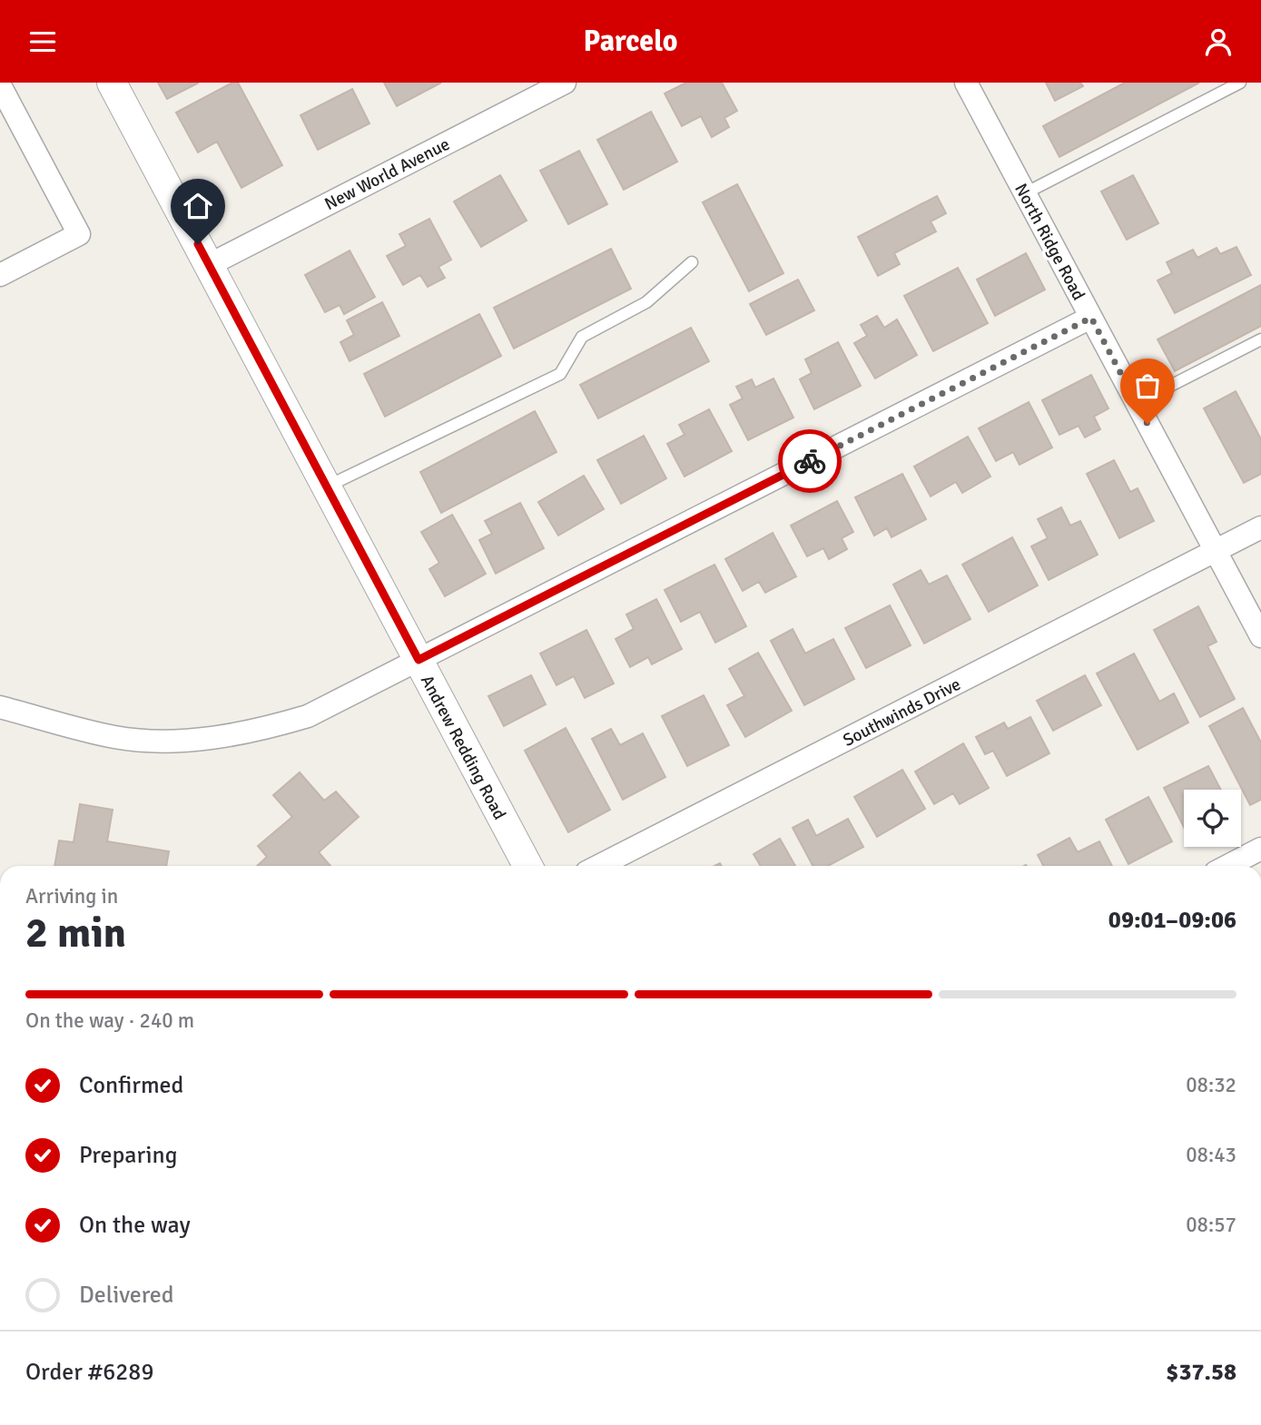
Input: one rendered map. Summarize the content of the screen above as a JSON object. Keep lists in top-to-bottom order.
{
  "streets": {
    "street": [
      "New World Avenue",
      "North Ridge Road",
      "Southwinds Drive",
      "Andrew Redding Road"
    ]
  },
  "crossings": [
    ["New World Avenue", "Andrew Redding Road"],
    ["North Ridge Road", "Southwinds Drive"]
  ],
  "page": {
    "header": "Parcelo",
    "heading": ["2 min", "Arriving in", "09:01–09:06"],
    "panel": ["Order #6289", "$37.58"],
    "bar": "On the way · 240 m",
    "list": [
      ["Confirmed", "08:32"],
      ["Preparing", "08:43"],
      ["On the way", "08:57"],
      "Delivered"
    ]
  }
}
